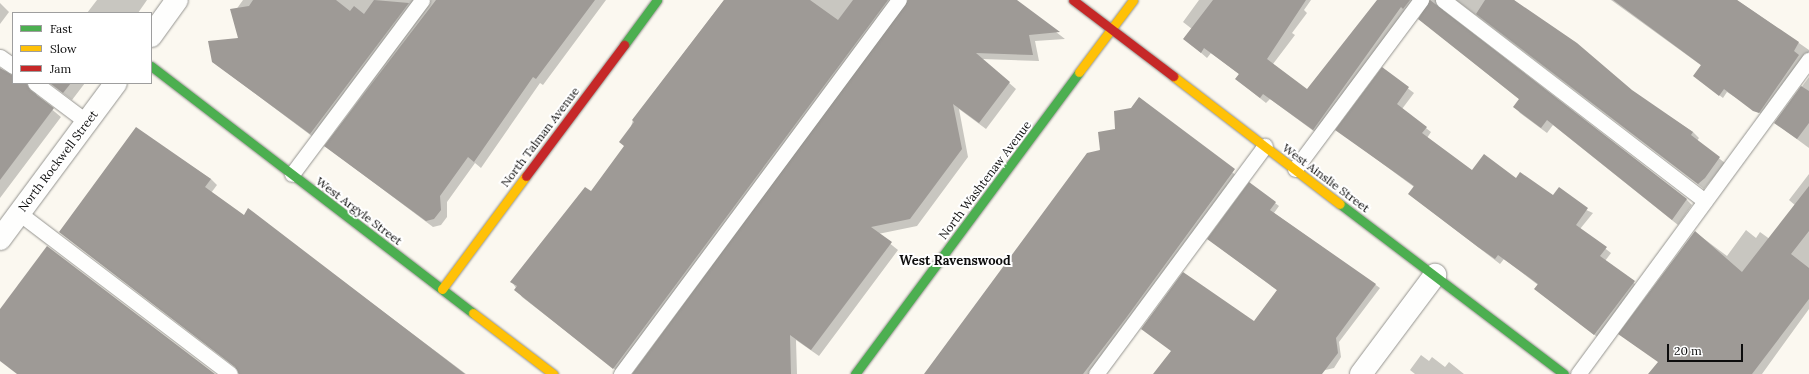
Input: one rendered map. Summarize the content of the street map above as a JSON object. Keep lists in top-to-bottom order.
{
  "streets": {
    "street": [
      "North Talman Avenue",
      "North Rockwell Street",
      "West Ainslie Street",
      "North Washtenaw Avenue",
      "West Argyle Street"
    ]
  },
  "crossings": [
    ["North Talman Avenue", "West Argyle Street"],
    ["West Ainslie Street", "North Washtenaw Avenue"]
  ],
  "districts": ["West Ravenswood"],
  "legend": ["Fast", "Slow", "Jam"],
  "scale_bar": "20 m"
}
